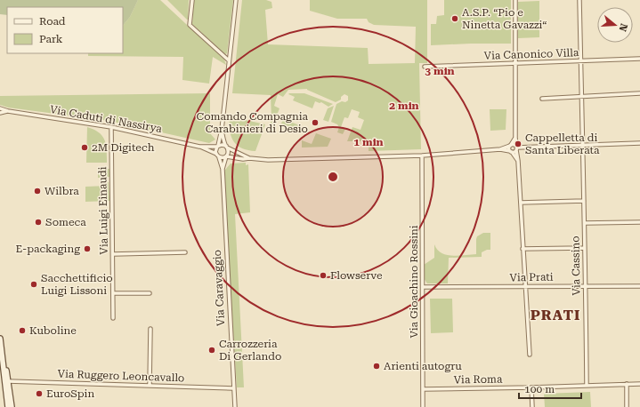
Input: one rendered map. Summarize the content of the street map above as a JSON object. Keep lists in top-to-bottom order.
{
  "streets": {
    "street": [
      "Via Canonico Villa",
      "Via Caduti di Nassirya",
      "Via Luigi Einaudi",
      "Via Cassino",
      "Via Prati",
      "Via Gioachino Rossini",
      "Via Caravaggio",
      "Via Ruggero Leoncavallo",
      "Via Roma"
    ]
  },
  "crossings": [
    ["Via Canonico Villa", "Via Cassino"],
    ["Via Caduti di Nassirya", "Via Luigi Einaudi"],
    ["Via Caduti di Nassirya", "Via Caravaggio"],
    ["Via Cassino", "Via Prati"],
    ["Via Cassino", "Via Roma"],
    ["Via Prati", "Via Gioachino Rossini"],
    ["Via Gioachino Rossini", "Via Roma"],
    ["Via Caravaggio", "Via Ruggero Leoncavallo"]
  ],
  "districts": ["PRATI"],
  "places": [
    "A.S.P. “Pio e Ninetta Gavazzi“",
    "Comando Compagnia Carabinieri di Desio",
    "Cappelletta di Santa Liberata",
    "2M Digitech",
    "Wilbra",
    "Someca",
    "E-packaging",
    "Flowserve",
    "Sacchettificio Luigi Lissoni",
    "Kuboline",
    "Carrozzeria Di Gerlando",
    "Arienti autogru",
    "EuroSpin"
  ],
  "legend": ["Road", "Park"],
  "scale_bar": "100 m",
  "north": "right",
  "rings": ["3 min", "2 min", "1 min"]
}
